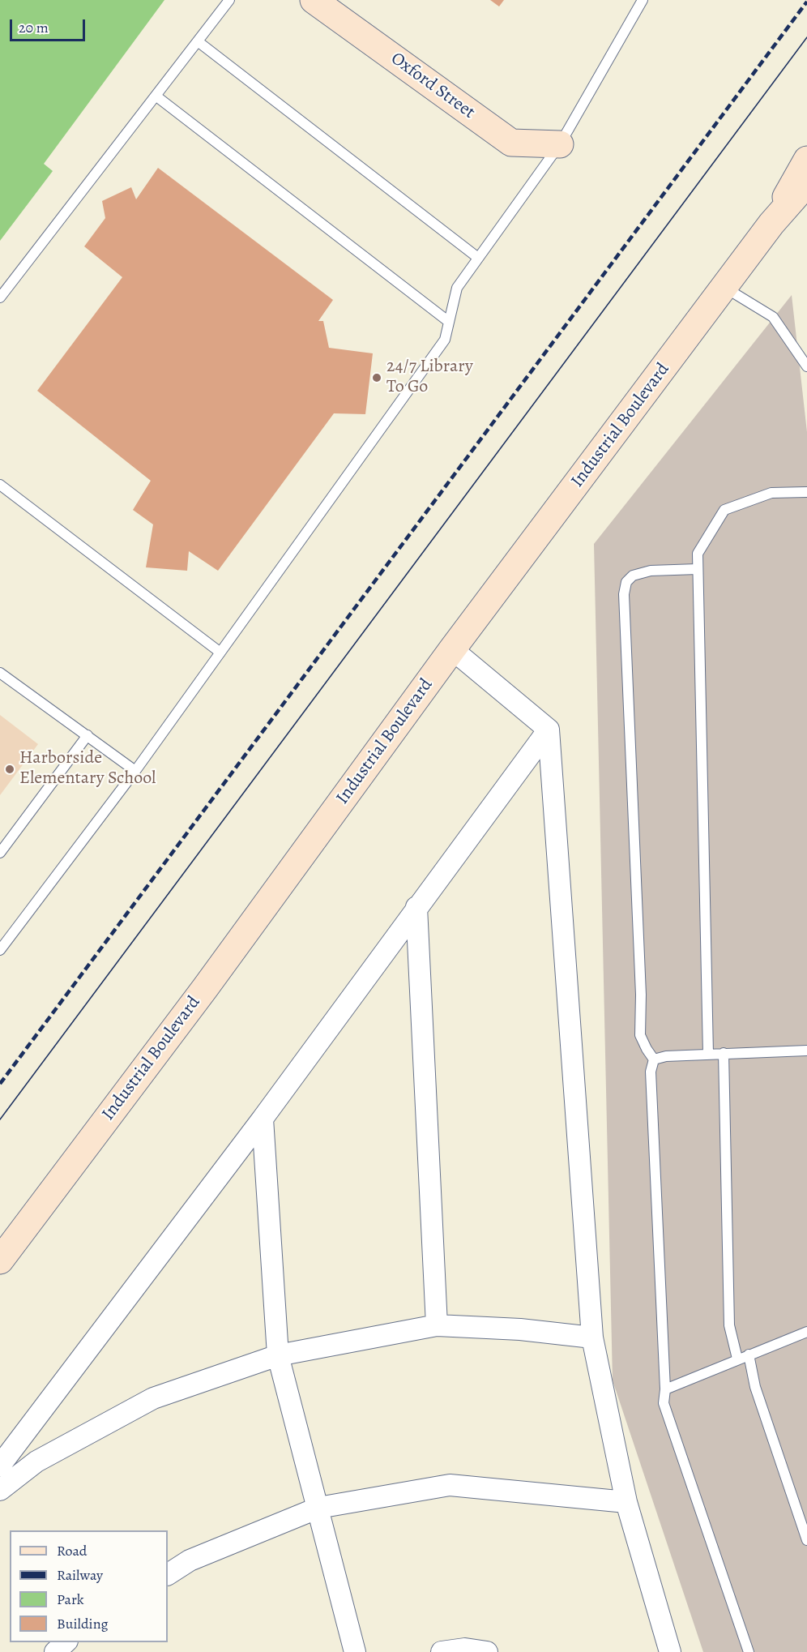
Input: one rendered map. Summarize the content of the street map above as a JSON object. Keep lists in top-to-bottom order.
{
  "streets": {
    "main road": ["Oxford Street", "Industrial Boulevard"]
  },
  "places": ["24/7 Library To Go", "Harborside Elementary School"],
  "legend": [
    "Road",
    "Railway",
    "Park",
    "Building"
  ],
  "scale_bar": "20 m"
}
